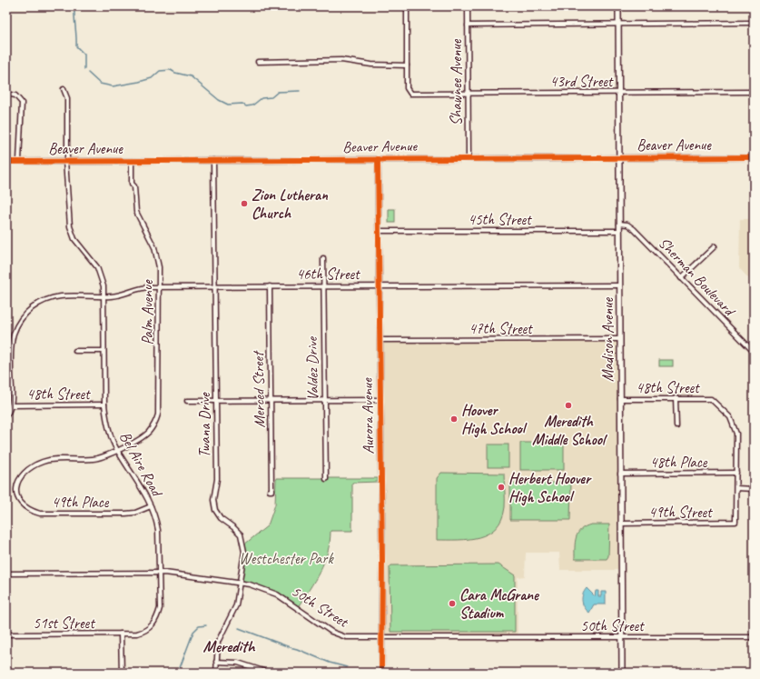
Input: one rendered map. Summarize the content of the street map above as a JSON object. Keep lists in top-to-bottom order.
{
  "streets": {
    "main road": ["Beaver Avenue"],
    "street": [
      "43rd Street",
      "Shawnee Avenue",
      "45th Street",
      "46th Street",
      "Sherman Boulevard",
      "Palm Avenue",
      "47th Street",
      "Madison Avenue",
      "Valdez Drive",
      "48th Street",
      "Merced Street",
      "Aurora Avenue",
      "Twana Drive",
      "48th Place",
      "Bel Aire Road",
      "49th Place",
      "49th Street",
      "50th Street",
      "51st Street"
    ]
  },
  "crossings": [
    ["43rd Street", "Shawnee Avenue"],
    ["43rd Street", "Madison Avenue"],
    ["Shawnee Avenue", "Beaver Avenue"],
    ["Beaver Avenue", "Palm Avenue"],
    ["Beaver Avenue", "Madison Avenue"],
    ["Beaver Avenue", "Aurora Avenue"],
    ["Beaver Avenue", "Twana Drive"],
    ["Beaver Avenue", "Bel Aire Road"],
    ["45th Street", "Madison Avenue"],
    ["45th Street", "Aurora Avenue"],
    ["46th Street", "Palm Avenue"],
    ["46th Street", "Madison Avenue"],
    ["46th Street", "Valdez Drive"],
    ["46th Street", "48th Street"],
    ["46th Street", "Merced Street"],
    ["46th Street", "Aurora Avenue"],
    ["46th Street", "Twana Drive"],
    ["46th Street", "Bel Aire Road"],
    ["Sherman Boulevard", "Madison Avenue"],
    ["Palm Avenue", "Bel Aire Road"],
    ["Palm Avenue", "49th Place"],
    ["47th Street", "Madison Avenue"],
    ["47th Street", "Aurora Avenue"],
    ["Madison Avenue", "48th Street"],
    ["Madison Avenue", "48th Place"],
    ["Madison Avenue", "49th Street"],
    ["Madison Avenue", "50th Street"],
    ["48th Street", "48th Place"],
    ["48th Street", "Bel Aire Road"],
    ["Aurora Avenue", "50th Street"],
    ["Twana Drive", "50th Street"],
    ["Bel Aire Road", "49th Place"],
    ["Bel Aire Road", "50th Street"],
    ["Bel Aire Road", "51st Street"]
  ],
  "districts": ["Meredith"],
  "parks": ["Westchester Park"],
  "places": [
    "Zion Lutheran Church",
    "Meredith Middle School",
    "Hoover High School",
    "Herbert Hoover High School",
    "Cara McGrane Stadium"
  ]
}
